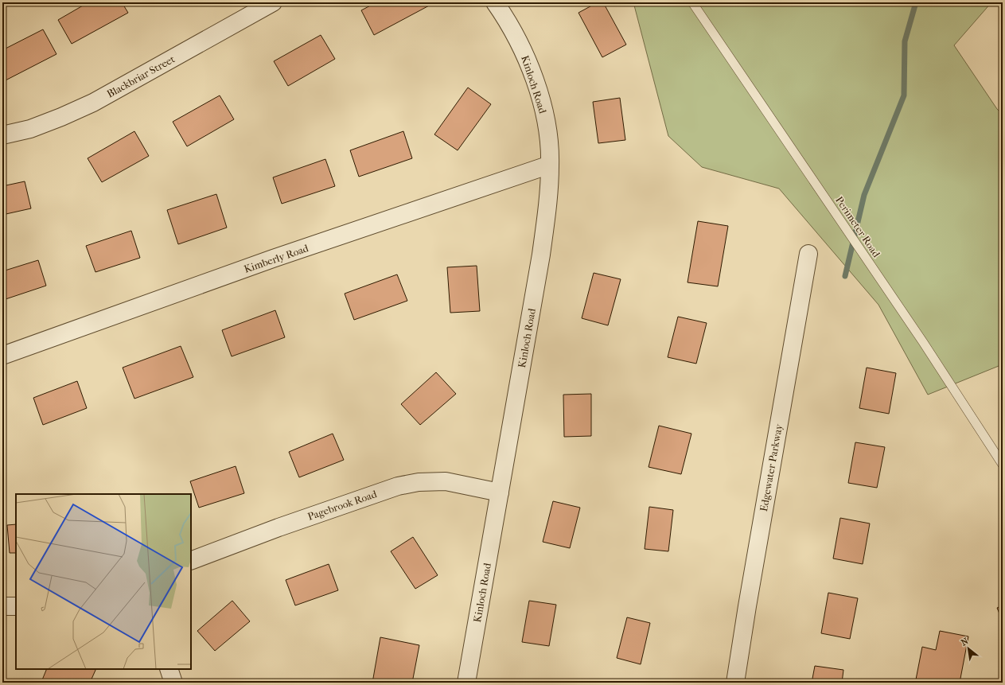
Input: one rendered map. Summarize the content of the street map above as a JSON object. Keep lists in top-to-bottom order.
{
  "streets": {
    "street": [
      "Blackbriar Street",
      "Kinloch Road",
      "Kimberly Road",
      "Edgewater Parkway",
      "Pagebrook Road"
    ],
    "lane": ["Perimeter Road"]
  },
  "crossings": [
    ["Kinloch Road", "Kimberly Road"],
    ["Kinloch Road", "Pagebrook Road"]
  ],
  "north": "top left"
}
